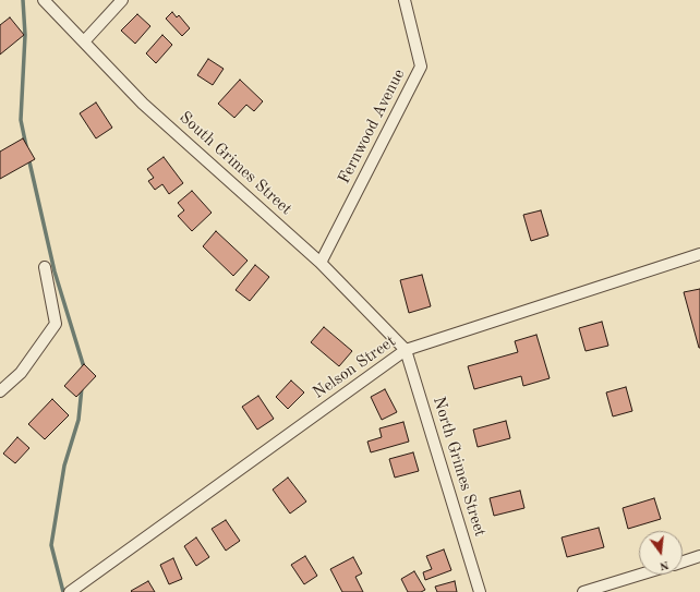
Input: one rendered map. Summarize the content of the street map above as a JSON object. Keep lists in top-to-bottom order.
{
  "streets": {
    "street": [
      "Fernwood Avenue",
      "South Grimes Street",
      "Nelson Street",
      "North Grimes Street"
    ]
  },
  "crossings": [
    ["Fernwood Avenue", "South Grimes Street"],
    ["South Grimes Street", "Nelson Street"],
    ["South Grimes Street", "North Grimes Street"],
    ["Nelson Street", "North Grimes Street"]
  ],
  "north": "bottom"
}
